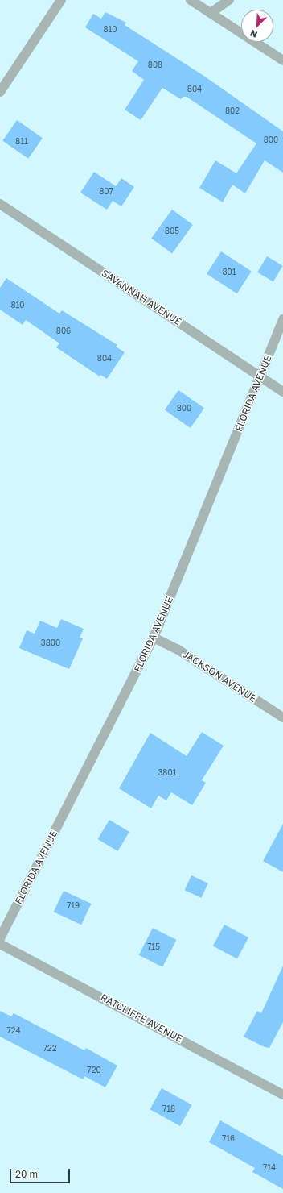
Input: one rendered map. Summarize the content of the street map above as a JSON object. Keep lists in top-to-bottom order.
{
  "streets": {
    "street": [
      "SAVANNAH AVENUE",
      "FLORIDA AVENUE",
      "JACKSON AVENUE",
      "RATCLIFFE AVENUE"
    ]
  },
  "crossings": [
    ["SAVANNAH AVENUE", "FLORIDA AVENUE"],
    ["FLORIDA AVENUE", "JACKSON AVENUE"]
  ],
  "house_numbers": [
    "810",
    "808",
    "804",
    "802",
    "800",
    "811",
    "807",
    "805",
    "801",
    "810",
    "806",
    "804",
    "800",
    "3800",
    "3801",
    "719",
    "715",
    "724",
    "722",
    "720",
    "718",
    "716",
    "714"
  ],
  "scale_bar": "20 m",
  "north": "bottom left"
}
